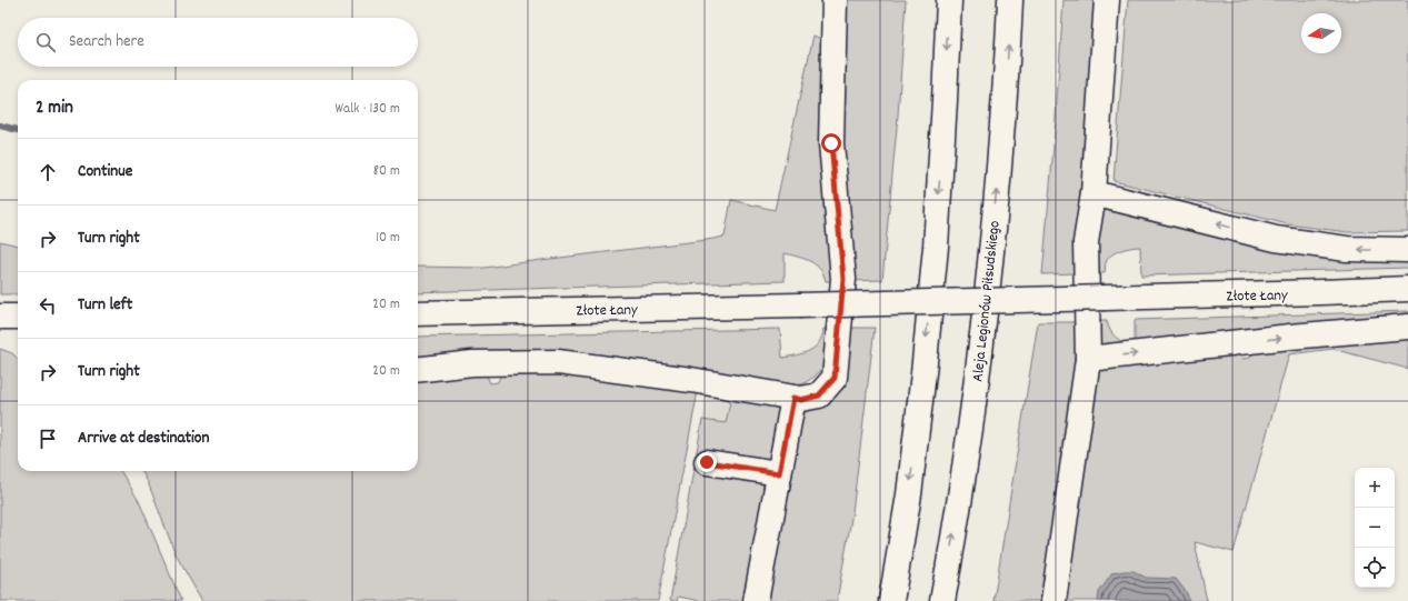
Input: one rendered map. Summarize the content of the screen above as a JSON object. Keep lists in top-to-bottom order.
{
  "streets": {
    "main road": ["Złote Łany", "Aleja Legionów Piłsudskiego"]
  },
  "north": "left",
  "page": {
    "search": "Search here",
    "heading": ["2 min", "Walk · 130 m"],
    "list": [
      ["Continue", "80 m"],
      ["Turn right", "10 m"],
      ["Turn left", "20 m"],
      ["Turn right", "20 m"],
      "Arrive at destination"
    ],
    "map_buttons": ["+", "−"]
  }
}
